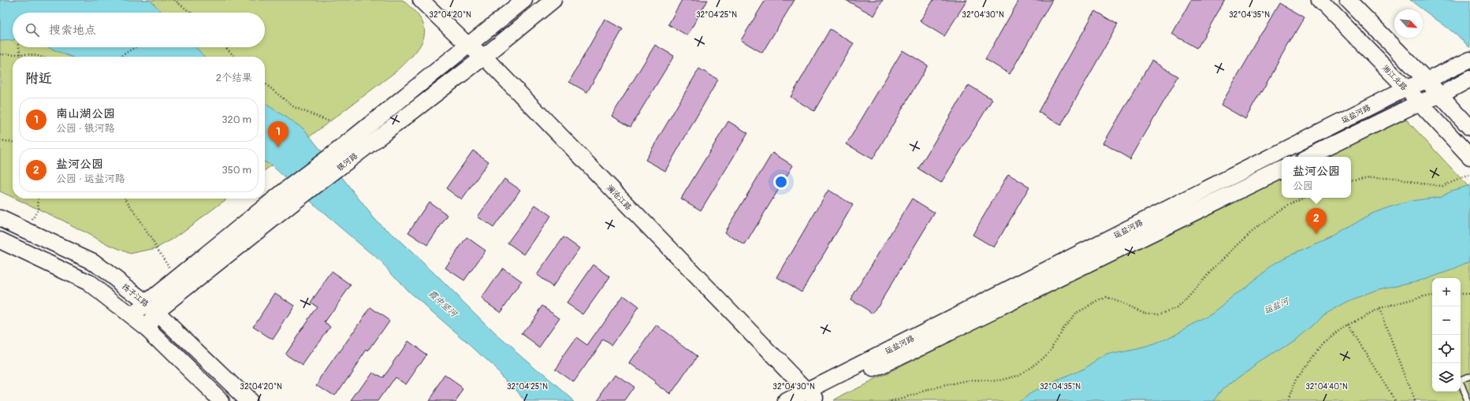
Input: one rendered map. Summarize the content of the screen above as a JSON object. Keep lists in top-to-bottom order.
{
  "streets": {
    "main road": [
      "湘江北路",
      "运盐河路",
      "银河路",
      "澜沧江路",
      "扬子江路"
    ]
  },
  "crossings": [
    ["湘江北路", "运盐河路"],
    ["运盐河路", "澜沧江路"],
    ["银河路", "澜沧江路"],
    ["银河路", "扬子江路"]
  ],
  "water": ["霞中竖河", "运盐河"],
  "north": "bottom right",
  "page": {
    "search": "搜索地点",
    "heading": ["附近", "2个结果"],
    "list": [
      {
        "mark": "1",
        "name": "南山湖公园",
        "note": "公园 · 银河路",
        "value": "320 m"
      },
      {
        "mark": "2",
        "name": "盐河公园",
        "note": "公园 · 运盐河路",
        "value": "350 m"
      }
    ],
    "pins": ["1", "2"],
    "popup": ["盐河公园", "公园"],
    "map_buttons": ["+", "−"]
  },
  "coordinates": [
    "32°04'35\"N",
    "32°04'20\"N",
    "32°04'25\"N",
    "32°04'30\"N",
    "32°04'40\"N"
  ]
}
